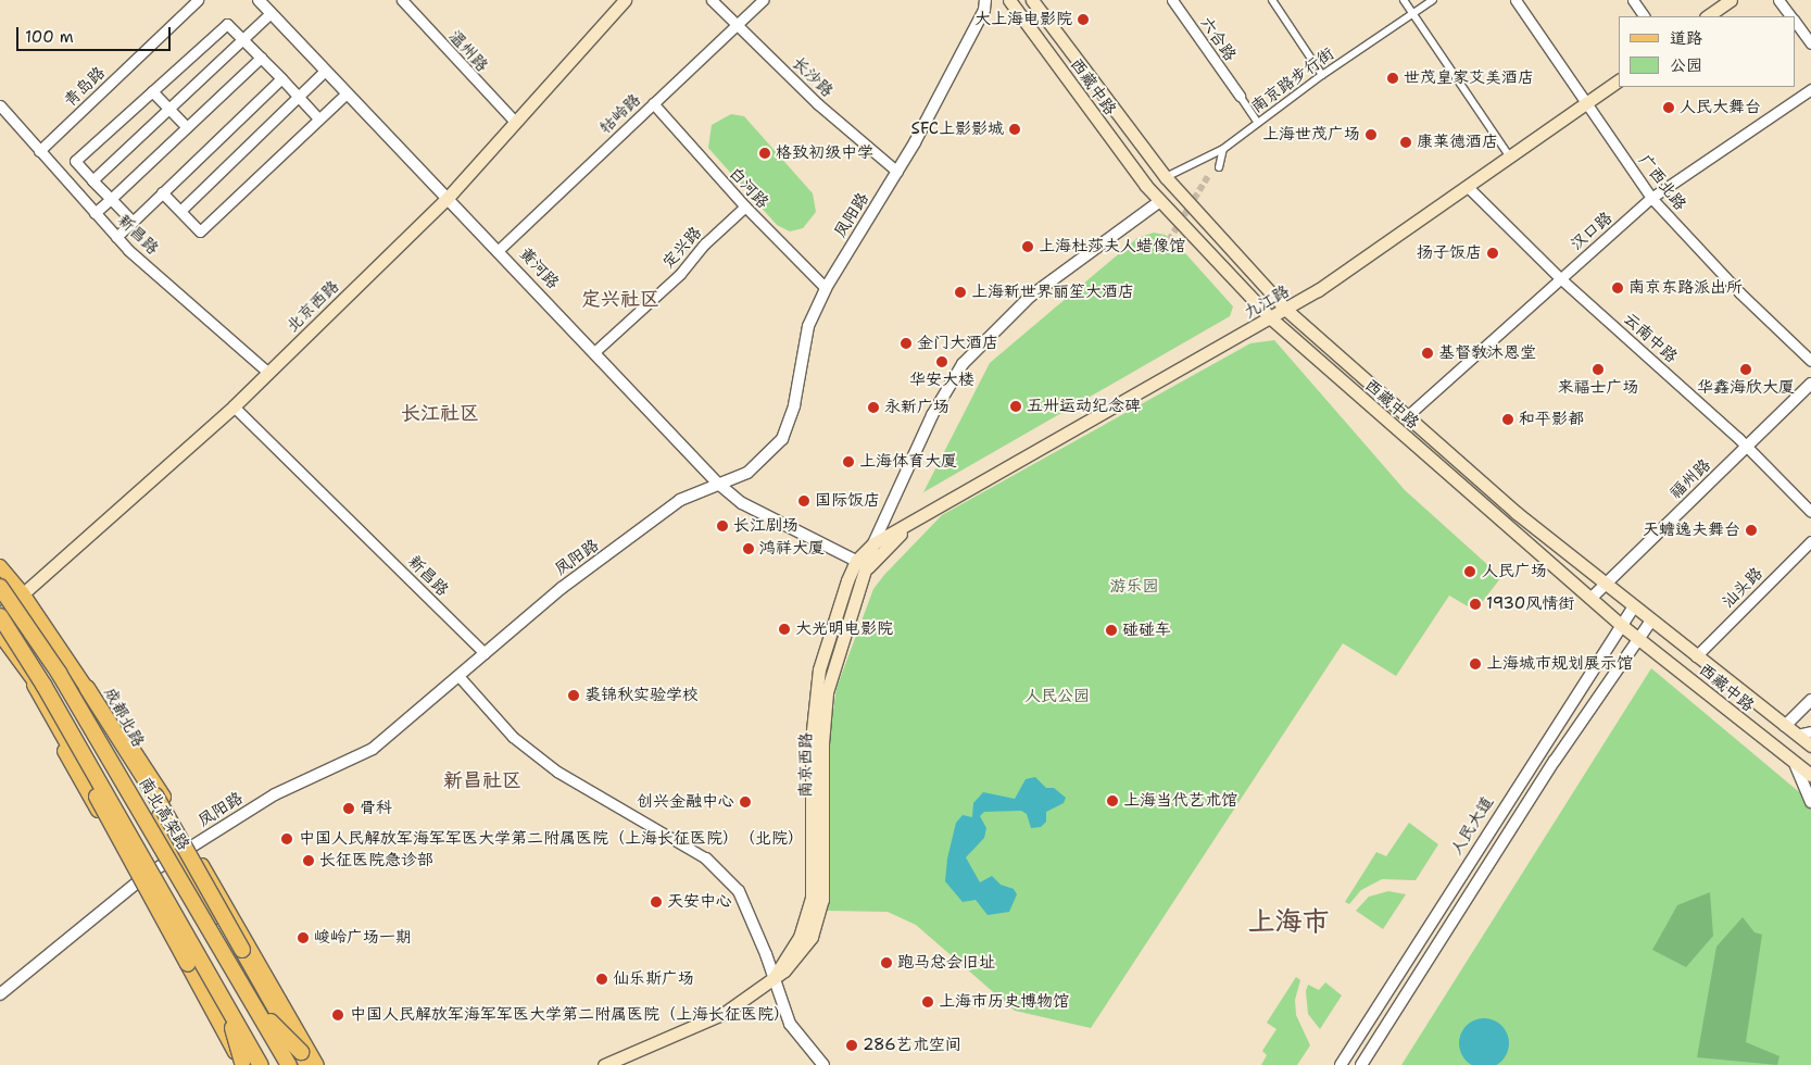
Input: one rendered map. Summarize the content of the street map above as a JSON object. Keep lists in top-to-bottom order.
{
  "streets": {
    "highway": ["南北高架路"],
    "main road": [
      "西藏中路",
      "九江路",
      "北京西路",
      "成都北路",
      "南京西路"
    ],
    "street": [
      "六合路",
      "温州路",
      "长沙路",
      "南京路步行街",
      "青岛路",
      "牯岭路",
      "广西北路",
      "白河路",
      "凤阳路",
      "汉口路",
      "新昌路",
      "定兴路",
      "黄河路",
      "云南中路",
      "福州路",
      "汕头路",
      "人民大道"
    ]
  },
  "crossings": [
    ["温州路", "北京西路"],
    ["长沙路", "牯岭路"],
    ["长沙路", "凤阳路"],
    ["南京路步行街", "西藏中路"],
    ["青岛路", "新昌路"],
    ["西藏中路", "汉口路"],
    ["西藏中路", "九江路"],
    ["西藏中路", "福州路"],
    ["西藏中路", "汕头路"],
    ["西藏中路", "南京西路"],
    ["西藏中路", "人民大道"],
    ["牯岭路", "白河路"],
    ["牯岭路", "黄河路"],
    ["广西北路", "汉口路"],
    ["广西北路", "九江路"],
    ["白河路", "凤阳路"],
    ["白河路", "定兴路"],
    ["凤阳路", "新昌路"],
    ["凤阳路", "黄河路"],
    ["凤阳路", "成都北路"],
    ["汉口路", "云南中路"],
    ["新昌路", "北京西路"],
    ["定兴路", "黄河路"],
    ["黄河路", "九江路"],
    ["黄河路", "北京西路"],
    ["黄河路", "南京西路"],
    ["九江路", "云南中路"],
    ["九江路", "南京西路"],
    ["北京西路", "成都北路"],
    ["云南中路", "福州路"]
  ],
  "districts": [
    "定兴社区",
    "长江社区",
    "新昌社区",
    "上海市"
  ],
  "parks": ["游乐园", "人民公园"],
  "places": [
    "大上海电影院",
    "世茂皇家艾美酒店",
    "人民大舞台",
    "SFC上影影城",
    "上海世茂广场",
    "康莱德酒店",
    "格致初级中学",
    "上海杜莎夫人蜡像馆",
    "扬子饭店",
    "南京东路派出所",
    "上海新世界丽笙大酒店",
    "金门大酒店",
    "基督教沐恩堂",
    "华安大楼",
    "来福士广场",
    "华鑫海欣大厦",
    "五卅运动纪念碑",
    "永新广场",
    "和平影都",
    "上海体育大厦",
    "国际饭店",
    "长江剧场",
    "天蟾逸夫舞台",
    "鸿祥大厦",
    "人民广场",
    "1930风情街",
    "大光明电影院",
    "碰碰车",
    "上海城市规划展示馆",
    "裘锦秋实验学校",
    "上海当代艺术馆",
    "创兴金融中心",
    "骨科",
    "中国人民解放军海军军医大学第二附属医院（上海长征医院）（北院）",
    "长征医院急诊部",
    "天安中心",
    "峻岭广场一期",
    "跑马总会旧址",
    "仙乐斯广场",
    "上海市历史博物馆",
    "中国人民解放军海军军医大学第二附属医院（上海长征医院）",
    "286艺术空间"
  ],
  "legend": ["道路", "公园"],
  "scale_bar": "100 m"
}
